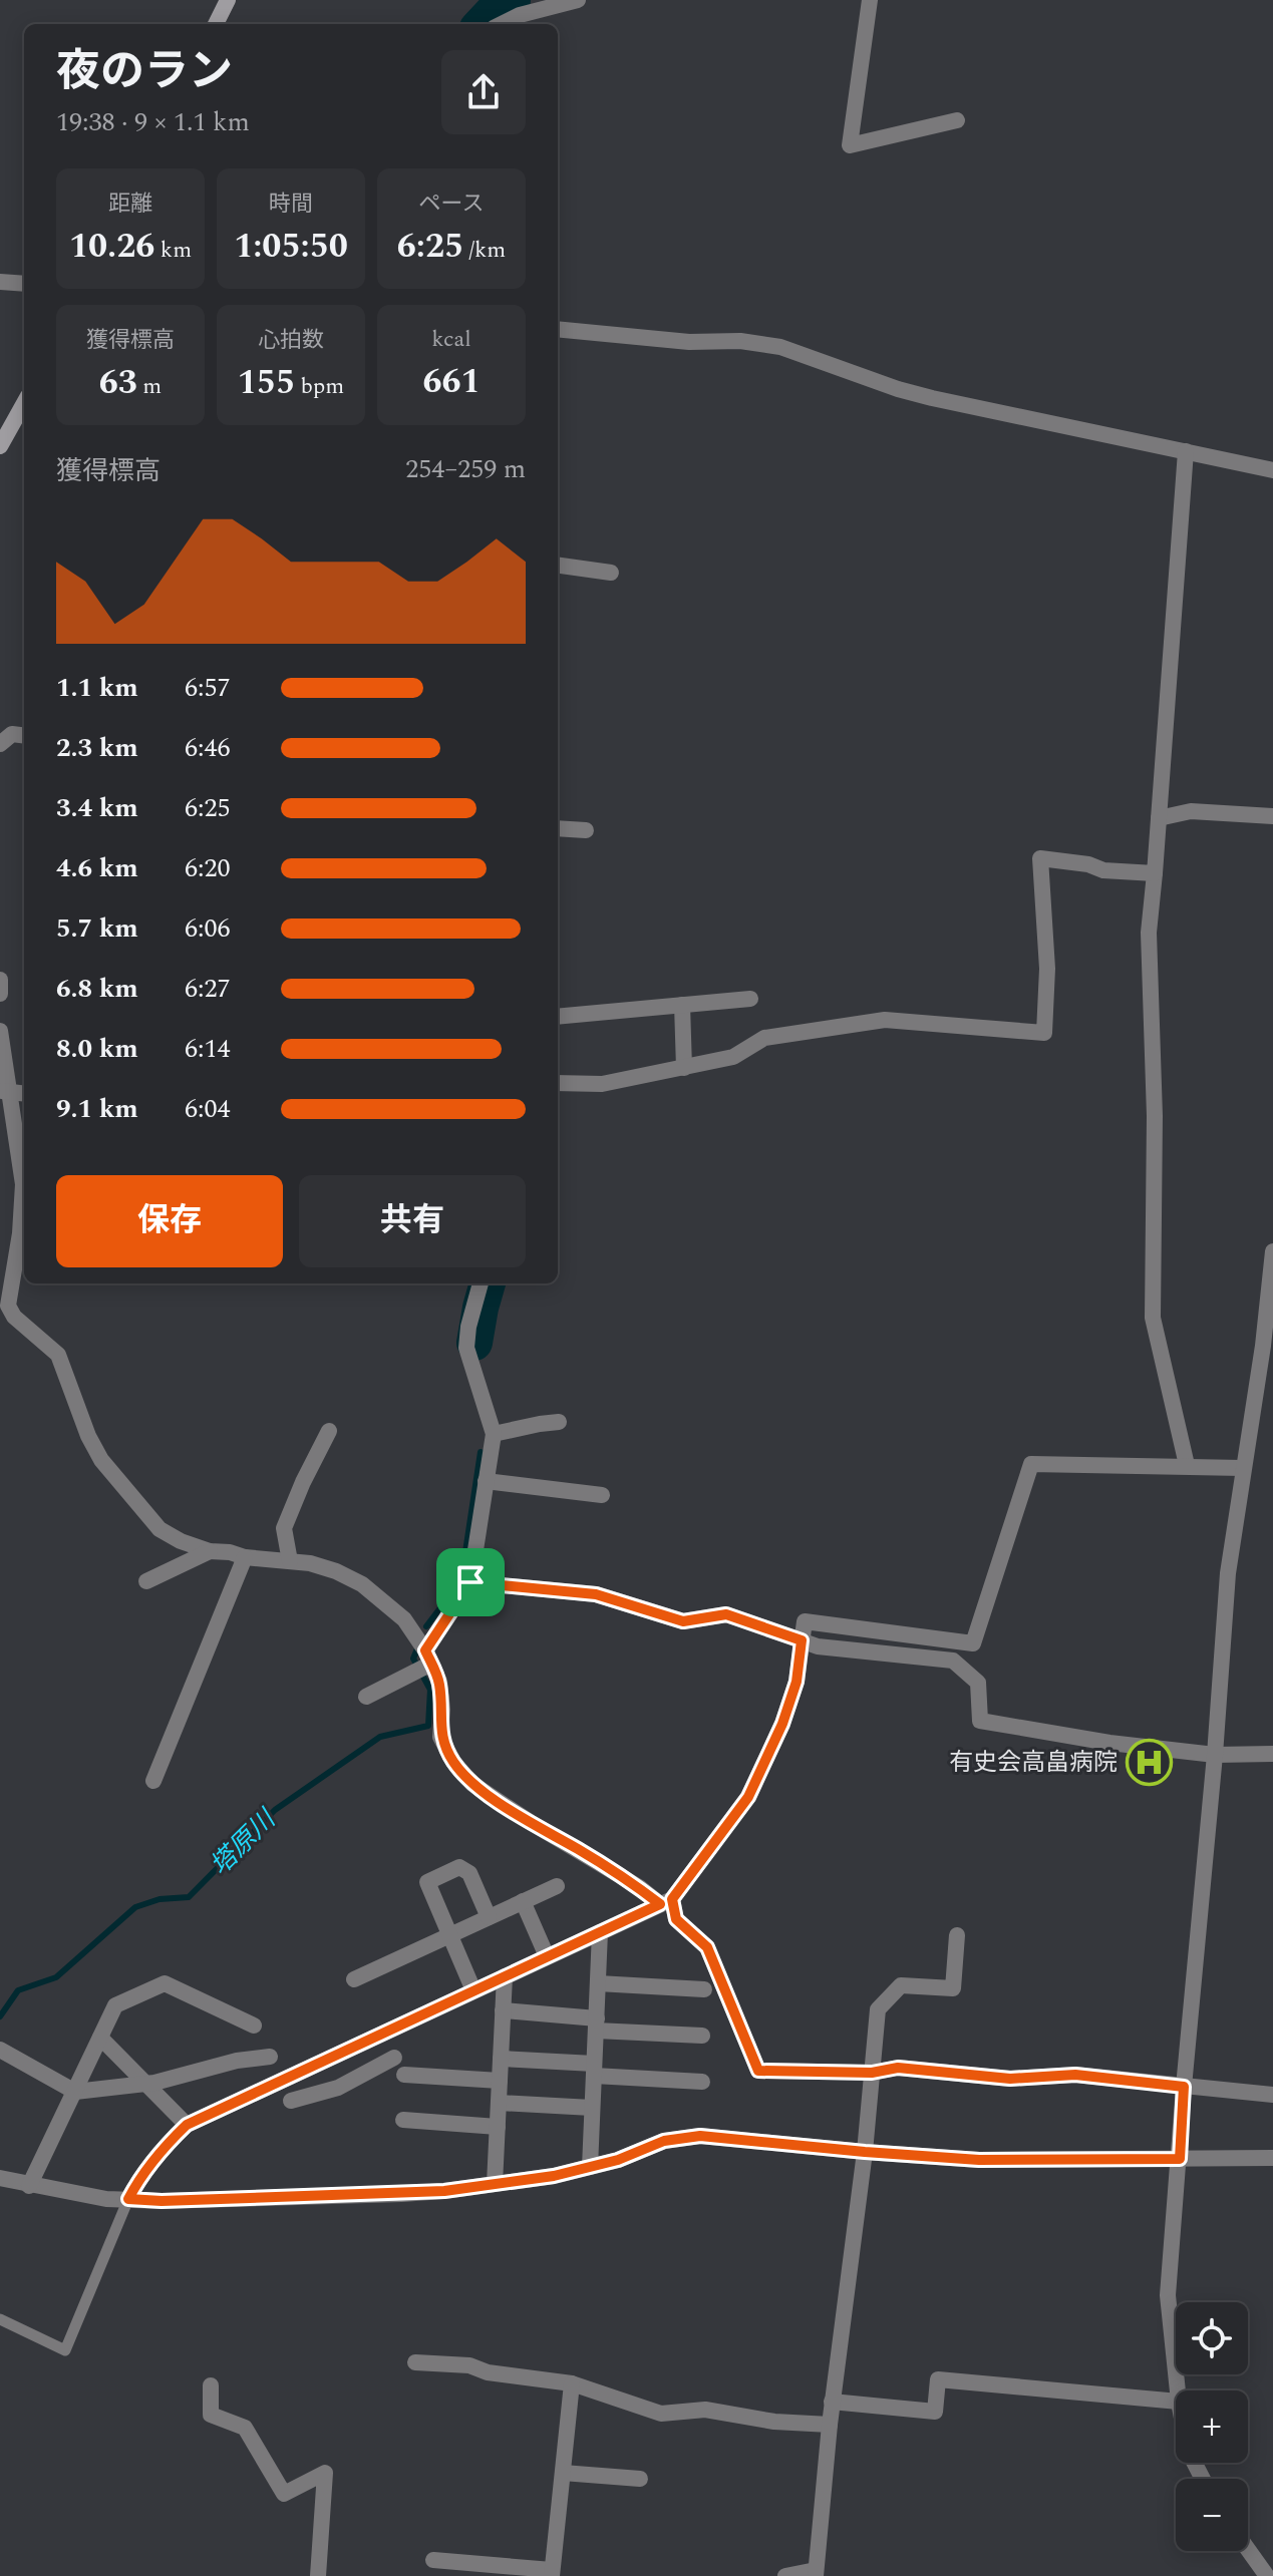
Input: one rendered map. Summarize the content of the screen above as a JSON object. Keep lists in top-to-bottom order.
{
  "water": ["塔原川"],
  "places": {
    "hospital": ["有史会高畠病院"]
  },
  "page": {
    "heading": ["夜のラン", "19:38 · 9 × 1.1 km"],
    "stats": [
      ["距離", "10.26 km"],
      ["時間", "1:05:50"],
      ["ペース", "6:25 /km"],
      ["獲得標高", "63 m"],
      ["心拍数", "155 bpm"],
      ["kcal", "661"]
    ],
    "chart": ["獲得標高", "254–259 m"],
    "list": [
      {
        "name": "1.1 km",
        "note": "6:57"
      },
      {
        "name": "2.3 km",
        "note": "6:46"
      },
      {
        "name": "3.4 km",
        "note": "6:25"
      },
      {
        "name": "4.6 km",
        "note": "6:20"
      },
      {
        "name": "5.7 km",
        "note": "6:06"
      },
      {
        "name": "6.8 km",
        "note": "6:27"
      },
      {
        "name": "8.0 km",
        "note": "6:14"
      },
      {
        "name": "9.1 km",
        "note": "6:04"
      }
    ],
    "buttons": ["保存", "共有"],
    "map_buttons": ["+", "−"]
  }
}
